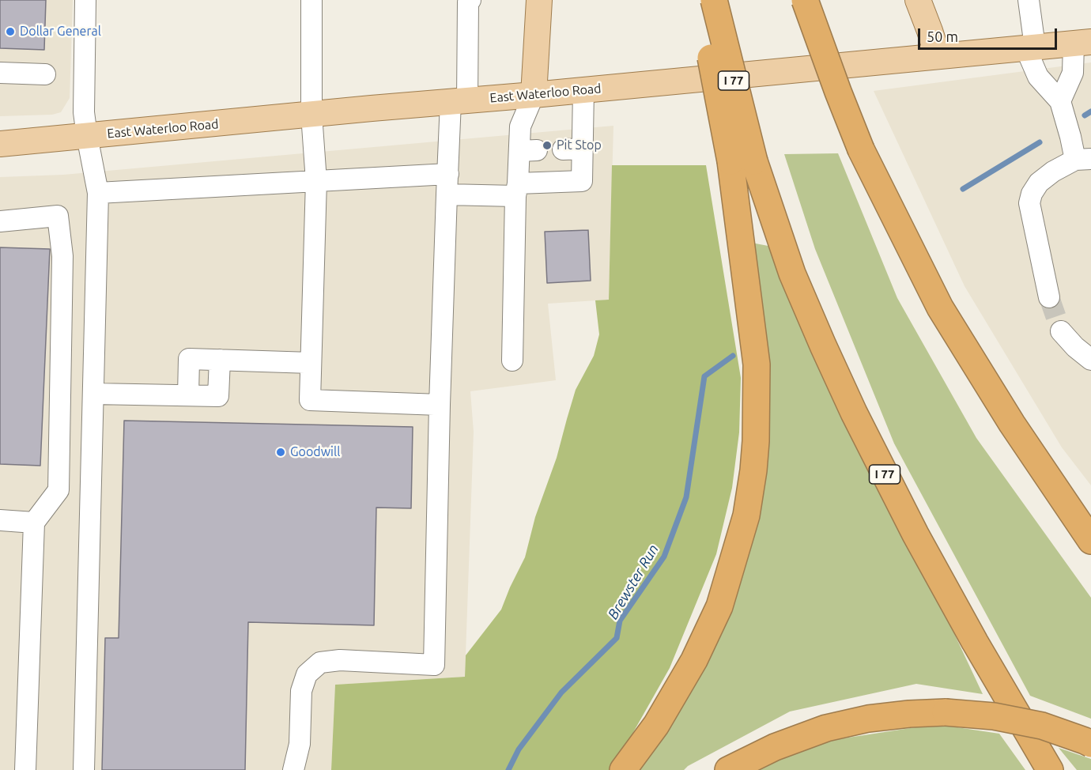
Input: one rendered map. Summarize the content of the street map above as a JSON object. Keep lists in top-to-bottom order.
{
  "streets": {
    "highway": ["I 77"],
    "main road": ["East Waterloo Road"]
  },
  "water": ["Brewster Run"],
  "places": ["Dollar General", "Pit Stop", "Goodwill"],
  "scale_bar": "50 m"
}
